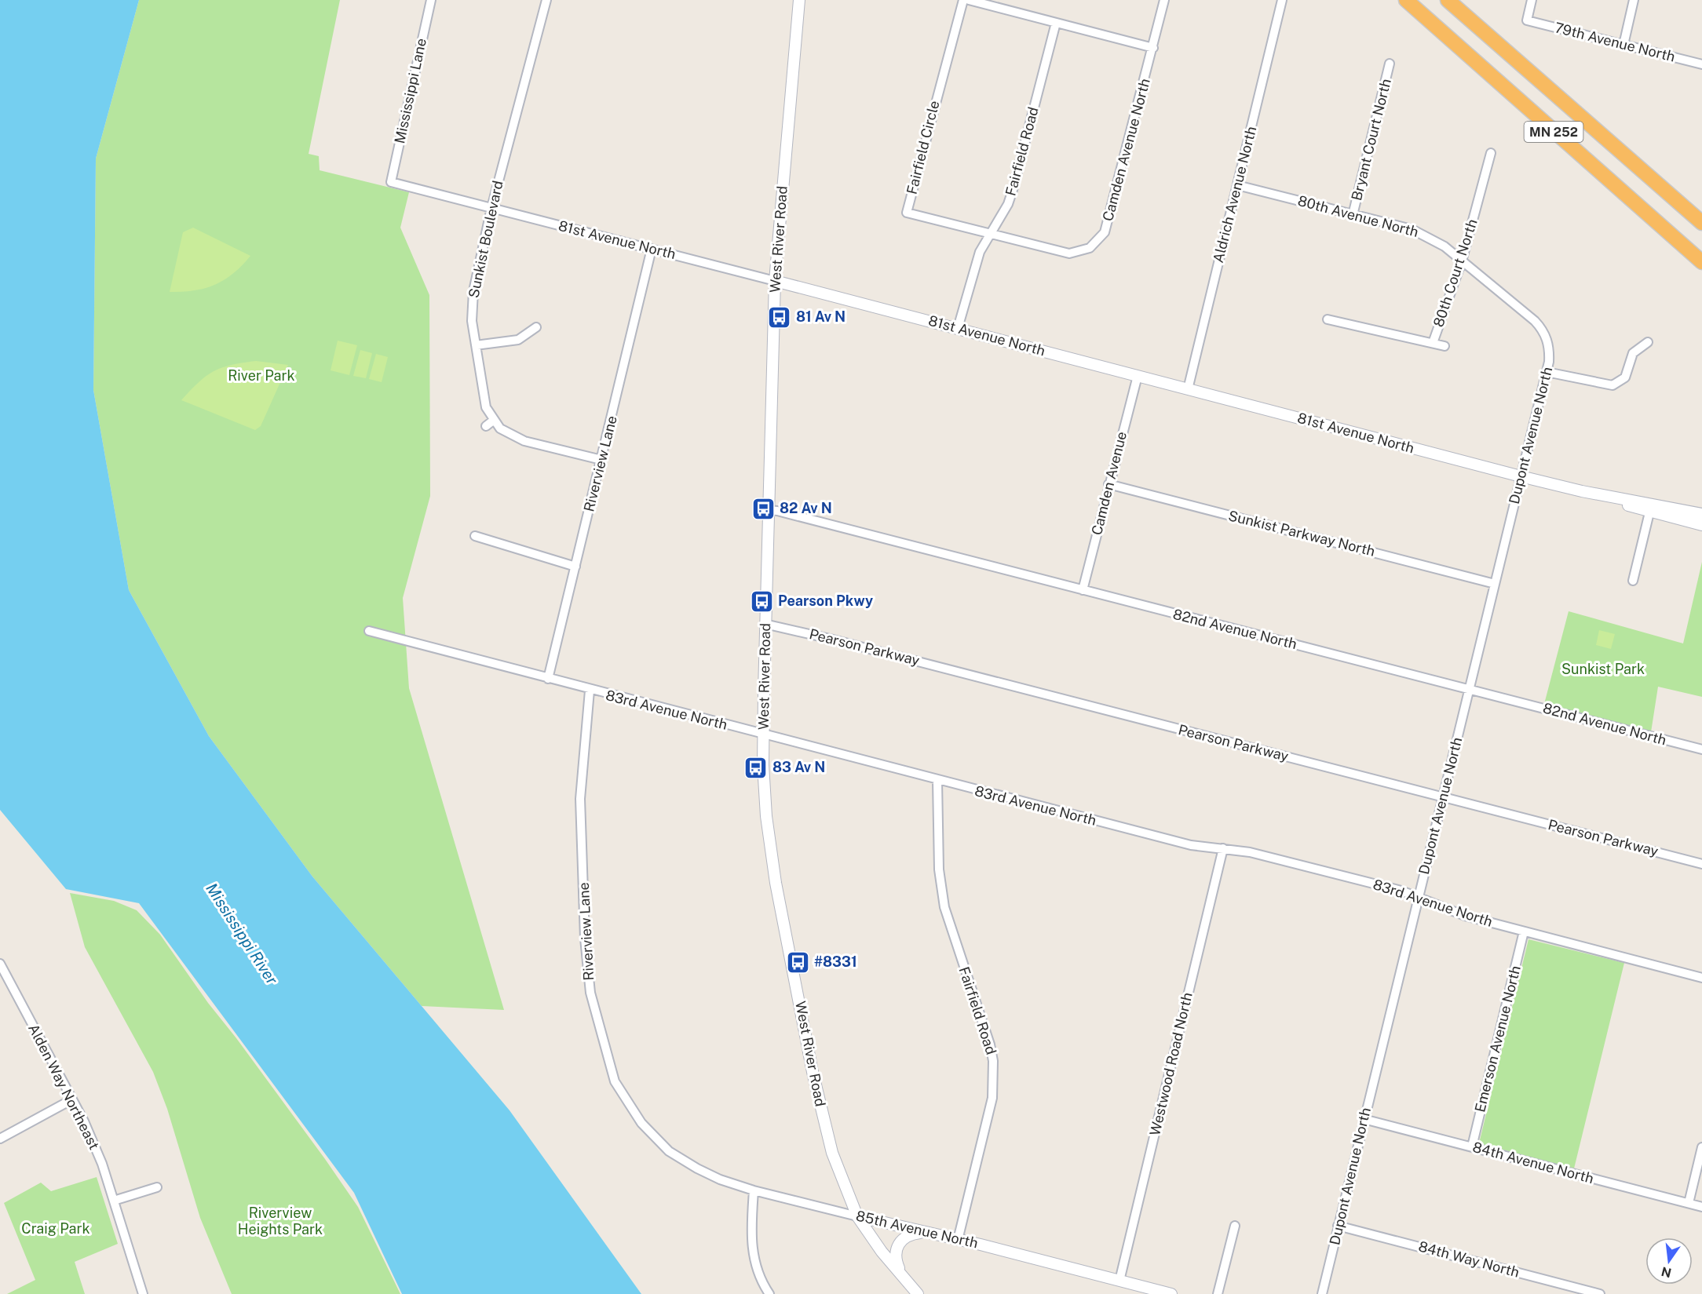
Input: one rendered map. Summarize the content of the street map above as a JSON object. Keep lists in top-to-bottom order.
{
  "streets": {
    "highway": ["MN 252"],
    "street": [
      "79th Avenue North",
      "Mississippi Lane",
      "Bryant Court North",
      "Fairfield Circle",
      "Camden Avenue North",
      "Fairfield Road",
      "Aldrich Avenue North",
      "80th Avenue North",
      "Sunkist Boulevard",
      "West River Road",
      "81st Avenue North",
      "80th Court North",
      "Dupont Avenue North",
      "Riverview Lane",
      "Camden Avenue",
      "Sunkist Parkway North",
      "82nd Avenue North",
      "Pearson Parkway",
      "83rd Avenue North",
      "Emerson Avenue North",
      "Westwood Road North",
      "Alden Way Northeast",
      "84th Avenue North",
      "85th Avenue North",
      "84th Way North"
    ]
  },
  "crossings": [
    ["Mississippi Lane", "81st Avenue North"],
    ["Bryant Court North", "80th Avenue North"],
    ["Fairfield Circle", "Camden Avenue North"],
    ["Fairfield Circle", "Fairfield Road"],
    ["Camden Avenue North", "Fairfield Road"],
    ["Fairfield Road", "81st Avenue North"],
    ["Fairfield Road", "83rd Avenue North"],
    ["Fairfield Road", "85th Avenue North"],
    ["Aldrich Avenue North", "80th Avenue North"],
    ["Aldrich Avenue North", "81st Avenue North"],
    ["80th Avenue North", "80th Court North"],
    ["80th Avenue North", "Dupont Avenue North"],
    ["Sunkist Boulevard", "81st Avenue North"],
    ["West River Road", "81st Avenue North"],
    ["West River Road", "82nd Avenue North"],
    ["West River Road", "Pearson Parkway"],
    ["West River Road", "83rd Avenue North"],
    ["West River Road", "85th Avenue North"],
    ["81st Avenue North", "Dupont Avenue North"],
    ["81st Avenue North", "Riverview Lane"],
    ["81st Avenue North", "Camden Avenue"],
    ["Dupont Avenue North", "Sunkist Parkway North"],
    ["Dupont Avenue North", "82nd Avenue North"],
    ["Dupont Avenue North", "Pearson Parkway"],
    ["Dupont Avenue North", "83rd Avenue North"],
    ["Dupont Avenue North", "84th Avenue North"],
    ["Dupont Avenue North", "84th Way North"],
    ["Riverview Lane", "83rd Avenue North"],
    ["Riverview Lane", "85th Avenue North"],
    ["Camden Avenue", "Sunkist Parkway North"],
    ["Camden Avenue", "82nd Avenue North"],
    ["83rd Avenue North", "Emerson Avenue North"],
    ["83rd Avenue North", "Westwood Road North"],
    ["Emerson Avenue North", "84th Avenue North"],
    ["Westwood Road North", "85th Avenue North"]
  ],
  "water": ["Mississippi River"],
  "parks": [
    "River Park",
    "Sunkist Park",
    "Riverview Heights Park",
    "Craig Park"
  ],
  "places": {
    "bus stop": [
      "81 Av N",
      "82 Av N",
      "Pearson Pkwy",
      "83 Av N",
      "#8331"
    ]
  },
  "north": "bottom"
}
